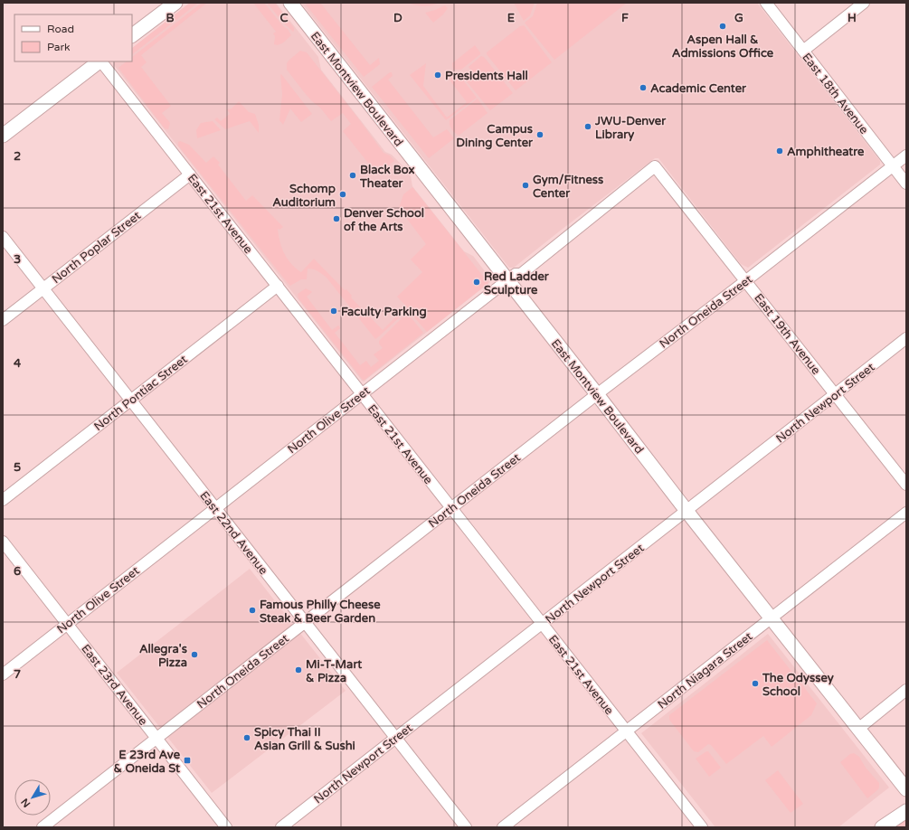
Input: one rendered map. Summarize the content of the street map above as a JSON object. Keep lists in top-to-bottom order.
{
  "streets": {
    "main road": ["East Montview Boulevard"],
    "street": [
      "East 18th Avenue",
      "East 21st Avenue",
      "North Poplar Street",
      "North Oneida Street",
      "East 19th Avenue",
      "North Pontiac Street",
      "North Newport Street",
      "North Olive Street",
      "East 22nd Avenue",
      "North Niagara Street",
      "East 23rd Avenue"
    ]
  },
  "crossings": [
    ["East Montview Boulevard", "North Oneida Street"],
    ["East Montview Boulevard", "North Newport Street"],
    ["East Montview Boulevard", "North Olive Street"],
    ["East Montview Boulevard", "North Niagara Street"],
    ["East 18th Avenue", "North Oneida Street"],
    ["East 21st Avenue", "North Poplar Street"],
    ["East 21st Avenue", "North Oneida Street"],
    ["East 21st Avenue", "North Pontiac Street"],
    ["East 21st Avenue", "North Newport Street"],
    ["East 21st Avenue", "North Olive Street"],
    ["East 21st Avenue", "North Niagara Street"],
    ["North Poplar Street", "East 22nd Avenue"],
    ["North Oneida Street", "East 19th Avenue"],
    ["North Oneida Street", "East 22nd Avenue"],
    ["North Oneida Street", "East 23rd Avenue"],
    ["East 19th Avenue", "North Newport Street"],
    ["East 19th Avenue", "North Olive Street"],
    ["North Pontiac Street", "East 22nd Avenue"],
    ["North Newport Street", "East 22nd Avenue"],
    ["North Olive Street", "East 22nd Avenue"],
    ["North Olive Street", "East 23rd Avenue"]
  ],
  "places": {
    "other": [
      "Aspen Hall & Admissions Office",
      "Presidents Hall",
      "Academic Center",
      "JWU-Denver Library",
      "Campus Dining Center",
      "Amphitheatre",
      "Black Box Theater",
      "Gym/Fitness Center",
      "Schomp Auditorium",
      "Denver School of the Arts",
      "Red Ladder Sculpture",
      "Faculty Parking",
      "Famous Philly Cheese Steak & Beer Garden",
      "Allegra's Pizza",
      "Mi-T-Mart & Pizza",
      "The Odyssey School",
      "Spicy Thai II Asian Grill & Sushi"
    ],
    "transit": ["E 23rd Ave & Oneida St"]
  },
  "legend": ["Road", "Park"],
  "north": "bottom left",
  "grid": {
    "columns": [
      "B",
      "C",
      "D",
      "E",
      "F",
      "G",
      "H"
    ],
    "rows": [
      "2",
      "3",
      "4",
      "5",
      "6",
      "7"
    ]
  }
}
